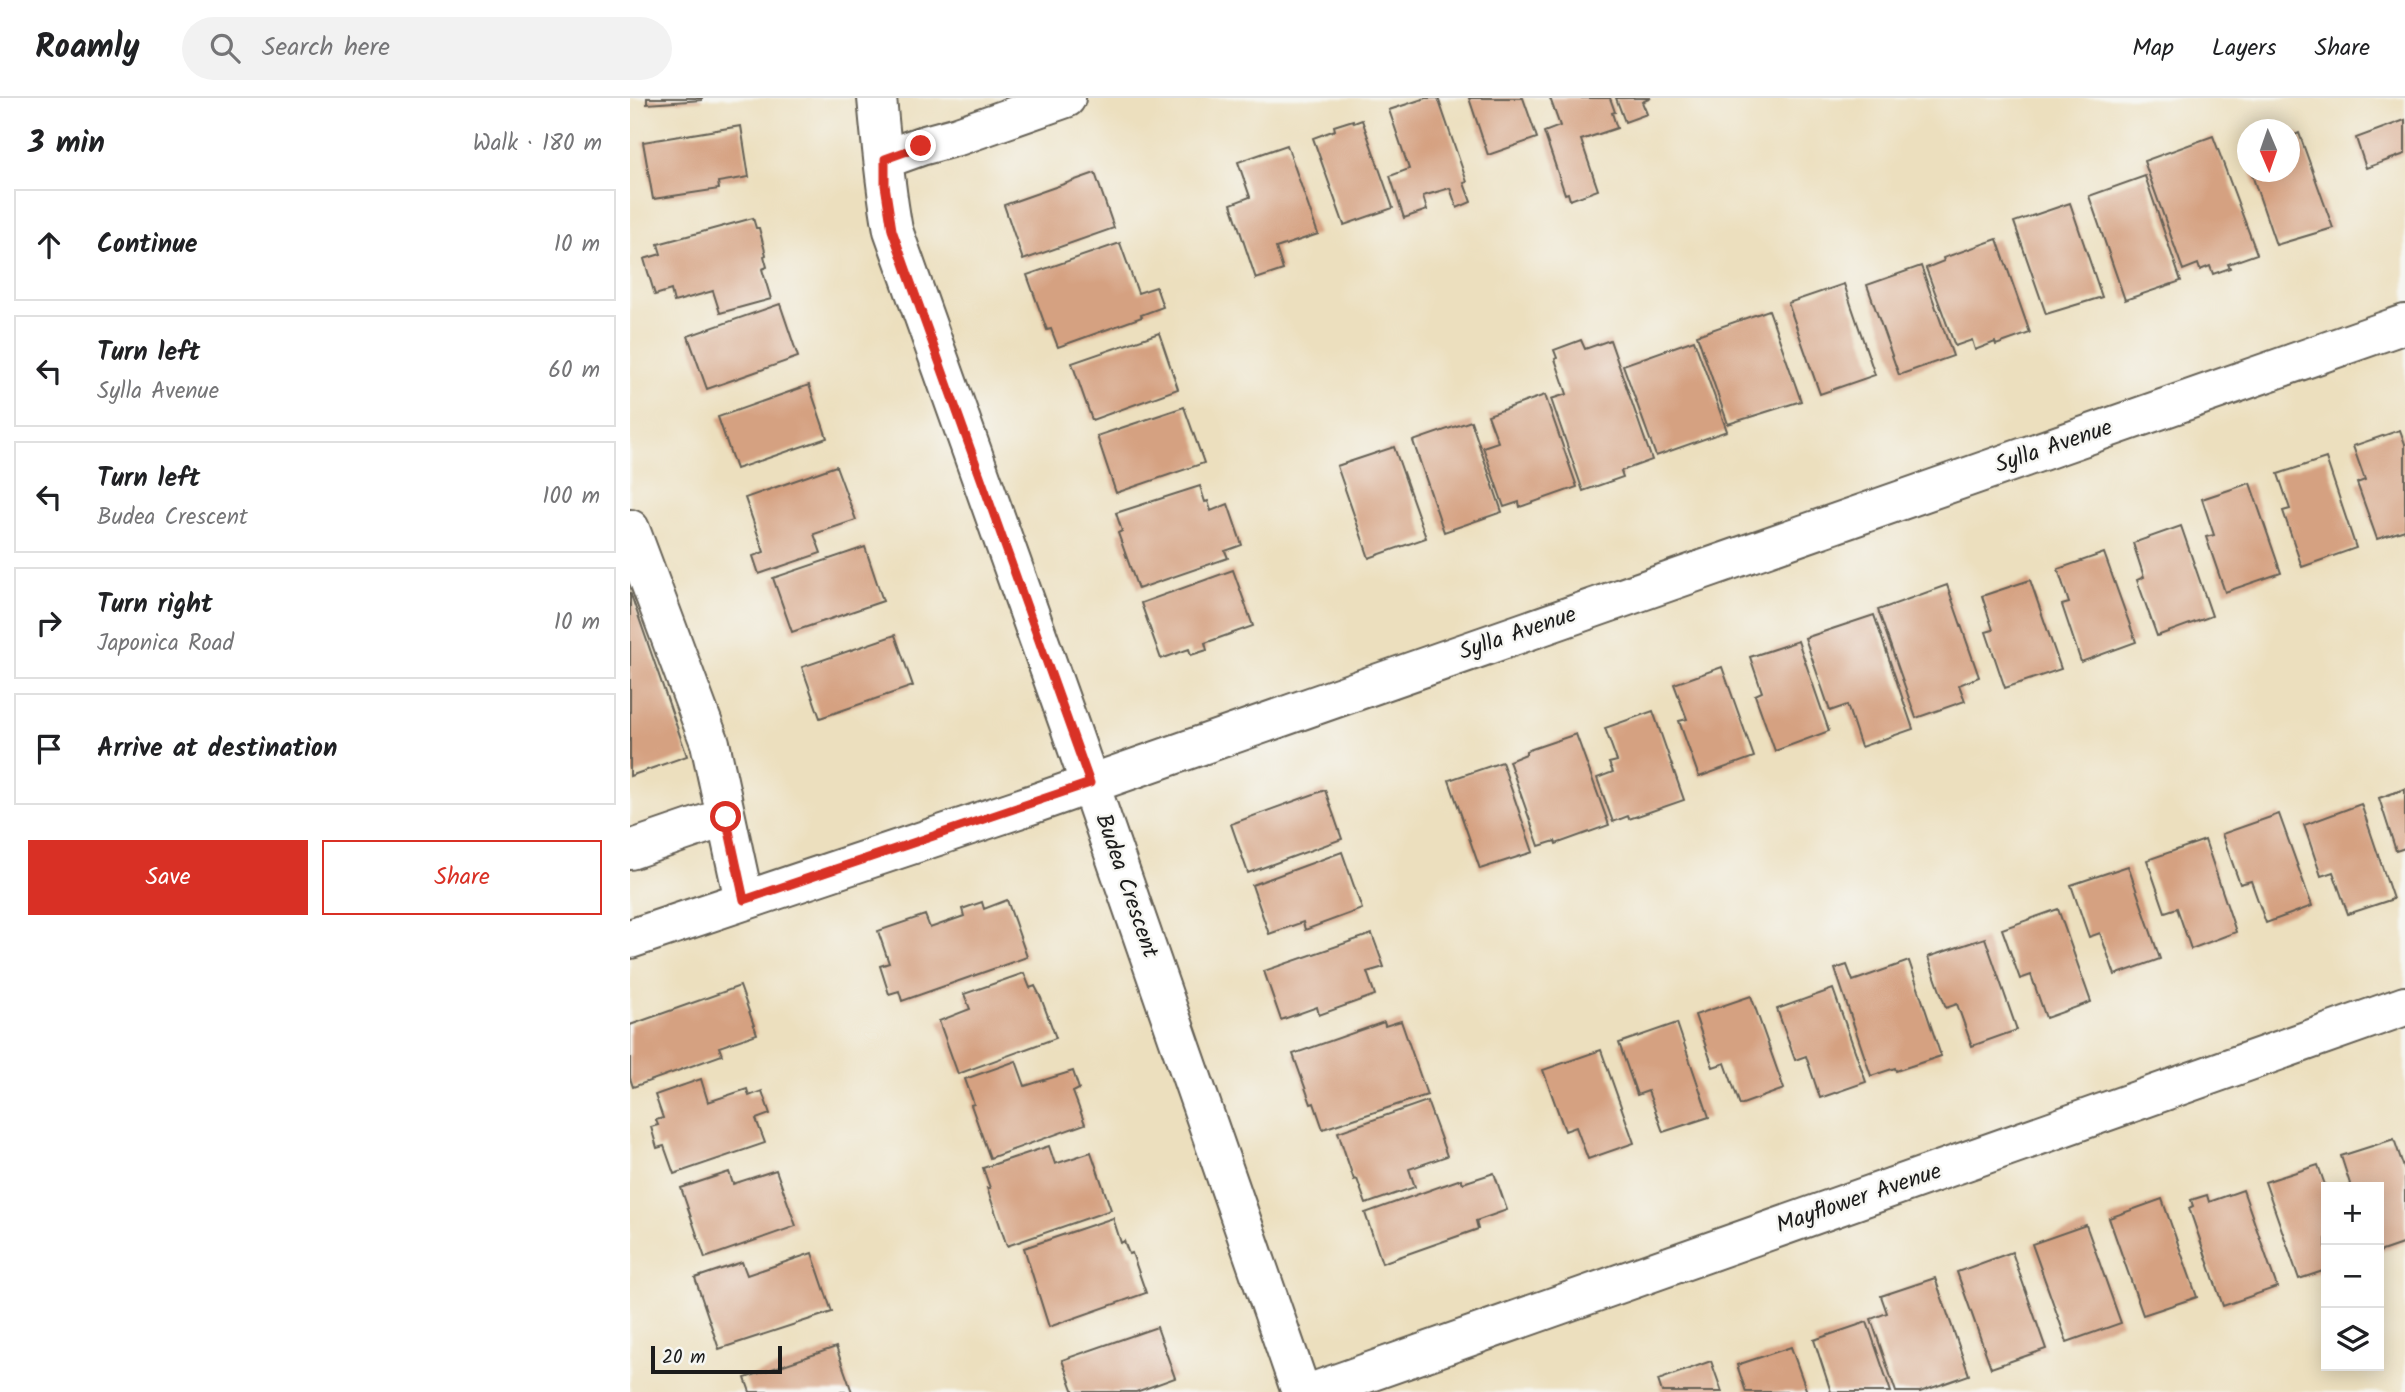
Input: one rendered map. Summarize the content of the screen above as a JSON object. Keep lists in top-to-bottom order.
{
  "streets": {
    "street": ["Sylla Avenue", "Budea Crescent", "Mayflower Avenue"]
  },
  "crossings": [
    ["Sylla Avenue", "Budea Crescent"]
  ],
  "scale_bar": "20 m",
  "north": "bottom",
  "page": {
    "header": "Roamly",
    "search": "Search here",
    "nav": ["Map", "Layers", "Share"],
    "heading": ["3 min", "Walk · 180 m"],
    "list": [
      ["Continue", "10 m"],
      ["Turn left", "Sylla Avenue", "60 m"],
      ["Turn left", "Budea Crescent", "100 m"],
      ["Turn right", "Japonica Road", "10 m"],
      "Arrive at destination"
    ],
    "buttons": ["Save", "Share"],
    "map_buttons": ["+", "−"],
    "scale": "20 m"
  }
}
